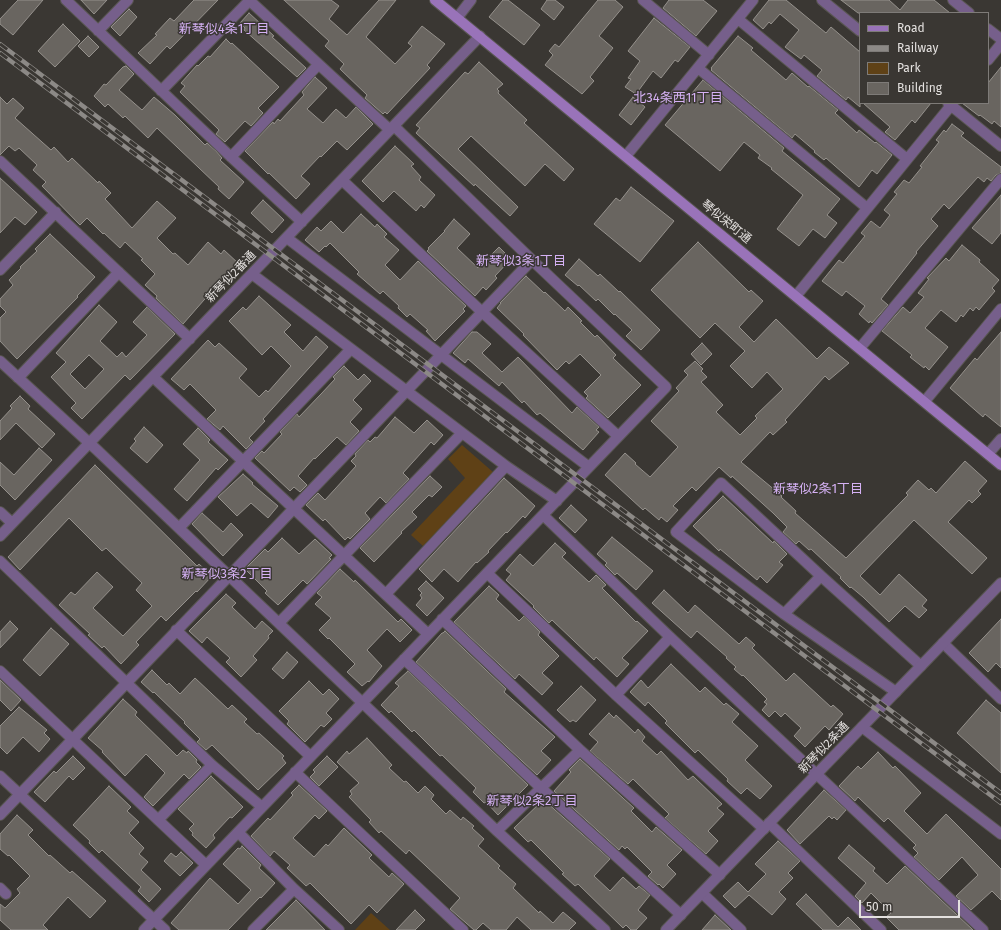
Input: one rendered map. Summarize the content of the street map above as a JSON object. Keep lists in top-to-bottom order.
{
  "streets": {
    "main road": ["琴似栄町通"],
    "street": ["新琴似2番通", "新琴似2条通"]
  },
  "crossings": [
    ["琴似栄町通", "新琴似2番通"]
  ],
  "districts": [
    "新琴似4条1丁目",
    "北34条西11丁目",
    "新琴似3条1丁目",
    "新琴似2条1丁目",
    "新琴似3条2丁目",
    "新琴似2条2丁目"
  ],
  "legend": [
    "Road",
    "Railway",
    "Park",
    "Building"
  ],
  "scale_bar": "50 m"
}
